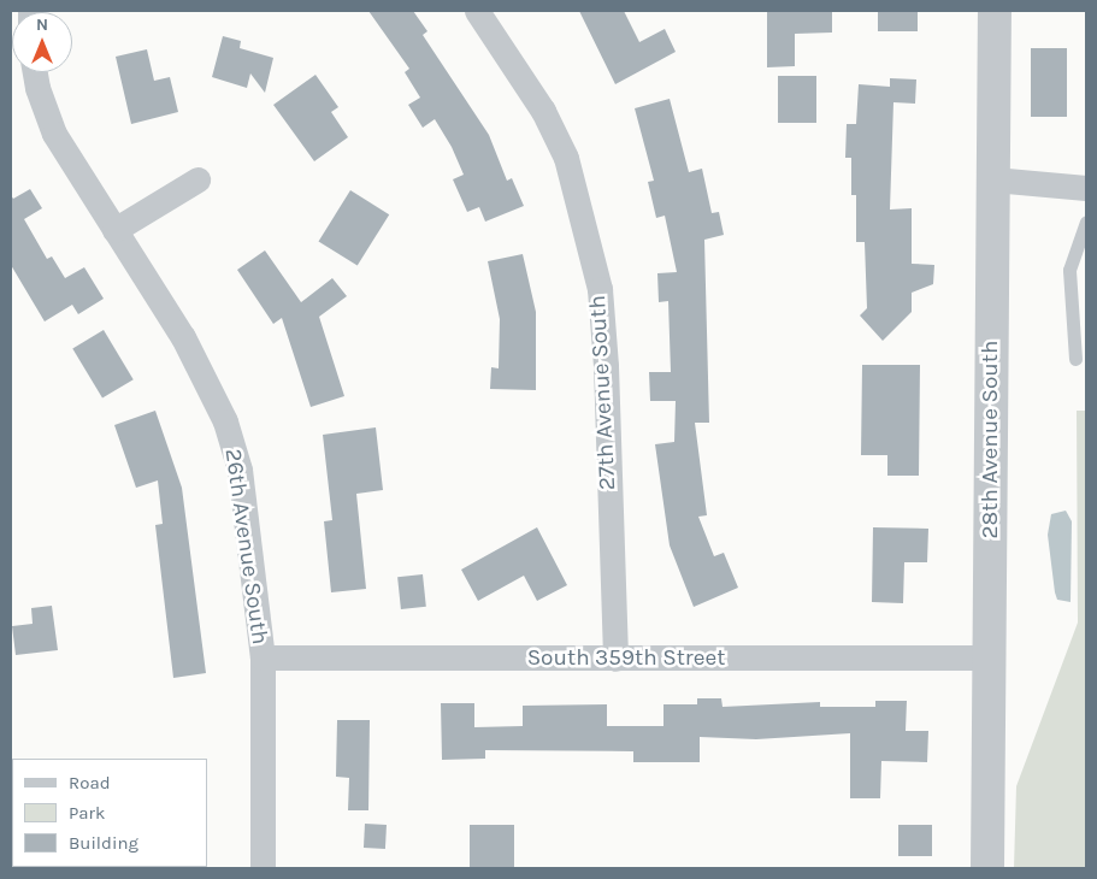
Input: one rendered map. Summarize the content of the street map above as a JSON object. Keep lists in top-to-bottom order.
{
  "streets": {
    "street": [
      "27th Avenue South",
      "28th Avenue South",
      "26th Avenue South",
      "South 359th Street"
    ]
  },
  "crossings": [
    ["27th Avenue South", "South 359th Street"],
    ["28th Avenue South", "South 359th Street"],
    ["26th Avenue South", "South 359th Street"]
  ],
  "legend": ["Road", "Park", "Building"],
  "north": "top"
}
